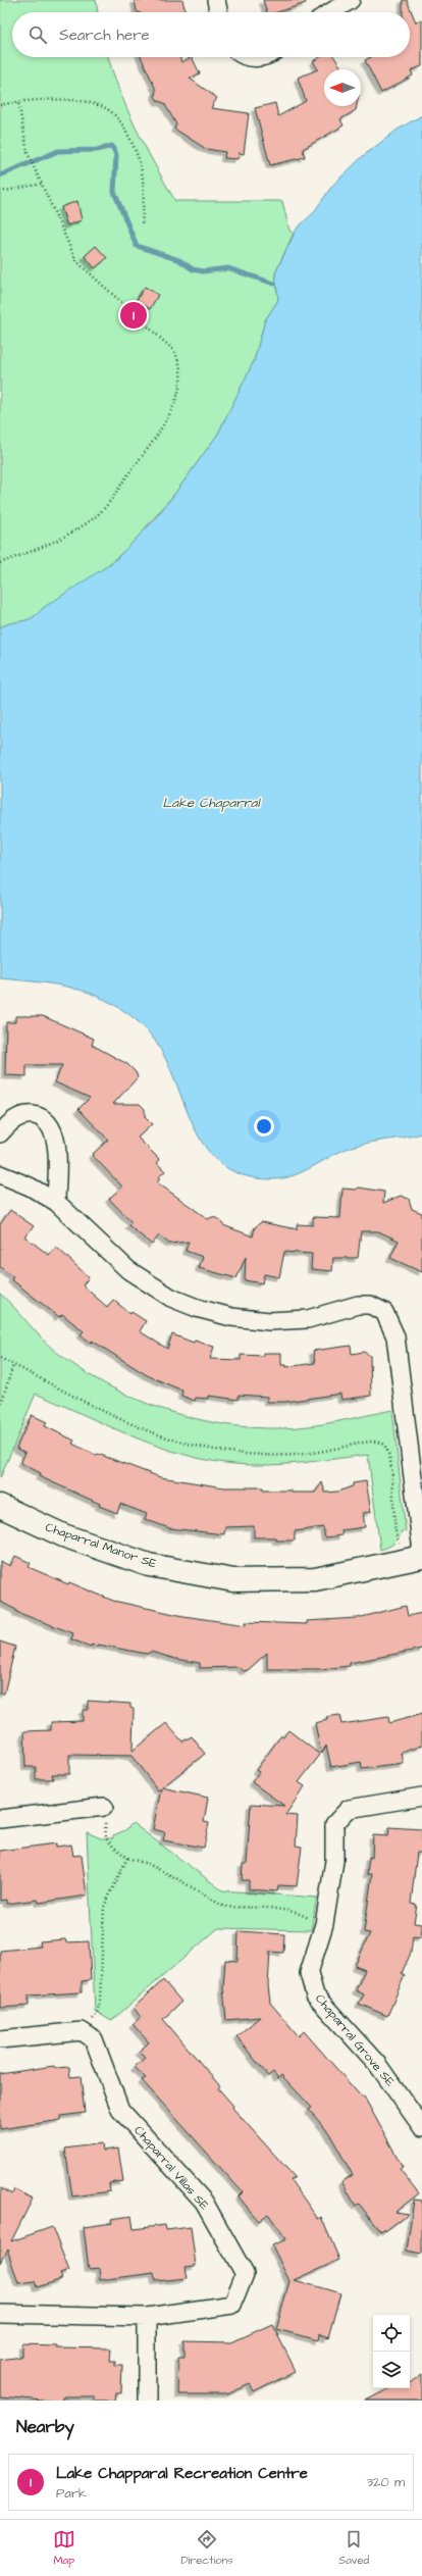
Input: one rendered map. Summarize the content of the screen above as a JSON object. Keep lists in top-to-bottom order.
{
  "streets": {
    "street": ["Chaparral Manor SE", "Chaparral Grove SE", "Chaparral Villas SE"]
  },
  "water": ["Lake Chaparral"],
  "north": "left",
  "page": {
    "search": "Search here",
    "pins": "1",
    "heading": "Nearby",
    "list": [
      {
        "mark": "1",
        "name": "Lake Chapparal Recreation Centre",
        "note": "Park",
        "value": "320 m"
      }
    ],
    "nav": ["Map", "Directions", "Saved"]
  }
}
